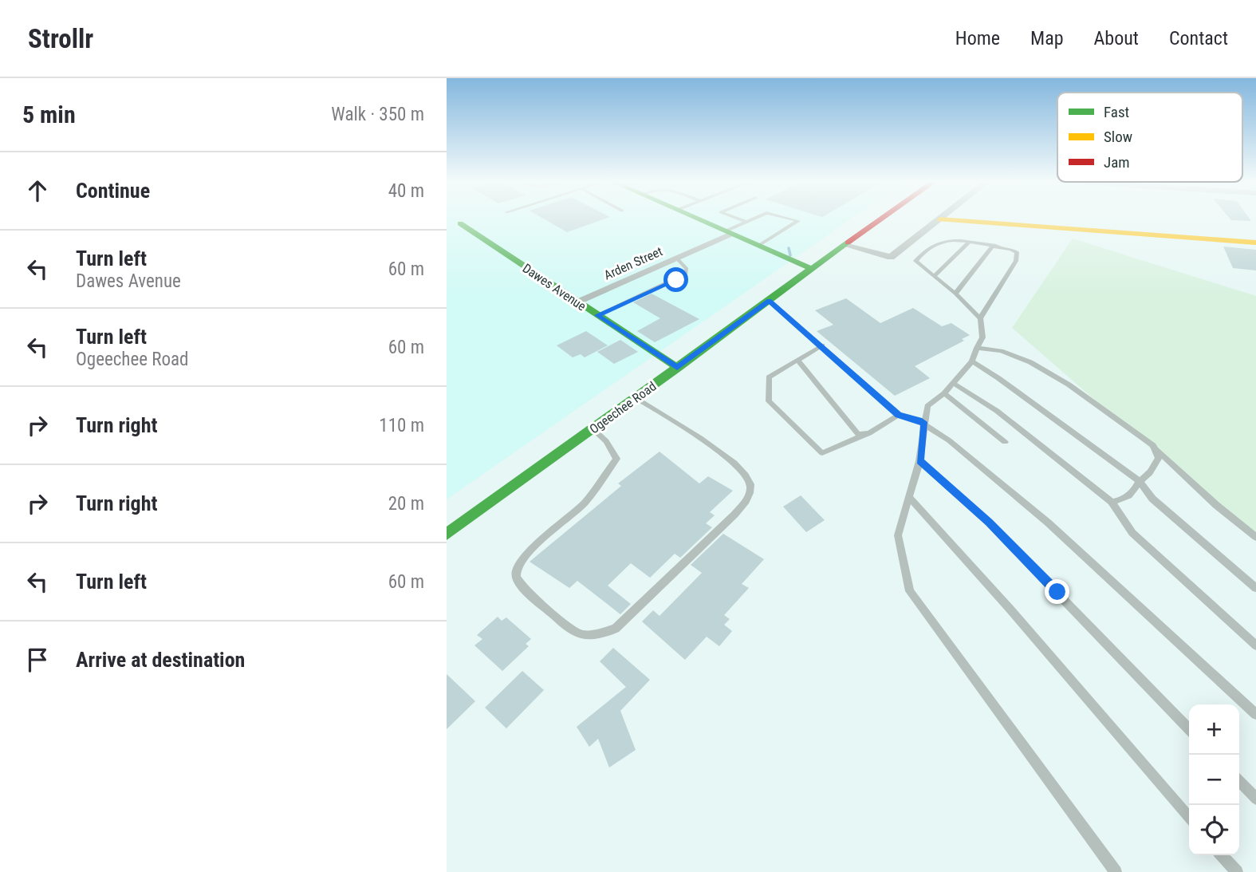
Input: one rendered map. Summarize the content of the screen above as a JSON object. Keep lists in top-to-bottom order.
{
  "streets": {
    "street": ["Arden Street", "Dawes Avenue", "Ogeechee Road"]
  },
  "crossings": [
    ["Arden Street", "Dawes Avenue"],
    ["Dawes Avenue", "Ogeechee Road"]
  ],
  "legend": ["Fast", "Slow", "Jam"],
  "page": {
    "header": "Strollr",
    "nav": [
      "Home",
      "Map",
      "About",
      "Contact"
    ],
    "heading": ["5 min", "Walk · 350 m"],
    "list": [
      ["Continue", "40 m"],
      ["Turn left", "Dawes Avenue", "60 m"],
      ["Turn left", "Ogeechee Road", "60 m"],
      ["Turn right", "110 m"],
      ["Turn right", "20 m"],
      ["Turn left", "60 m"],
      "Arrive at destination"
    ],
    "map_buttons": ["+", "−"]
  }
}
